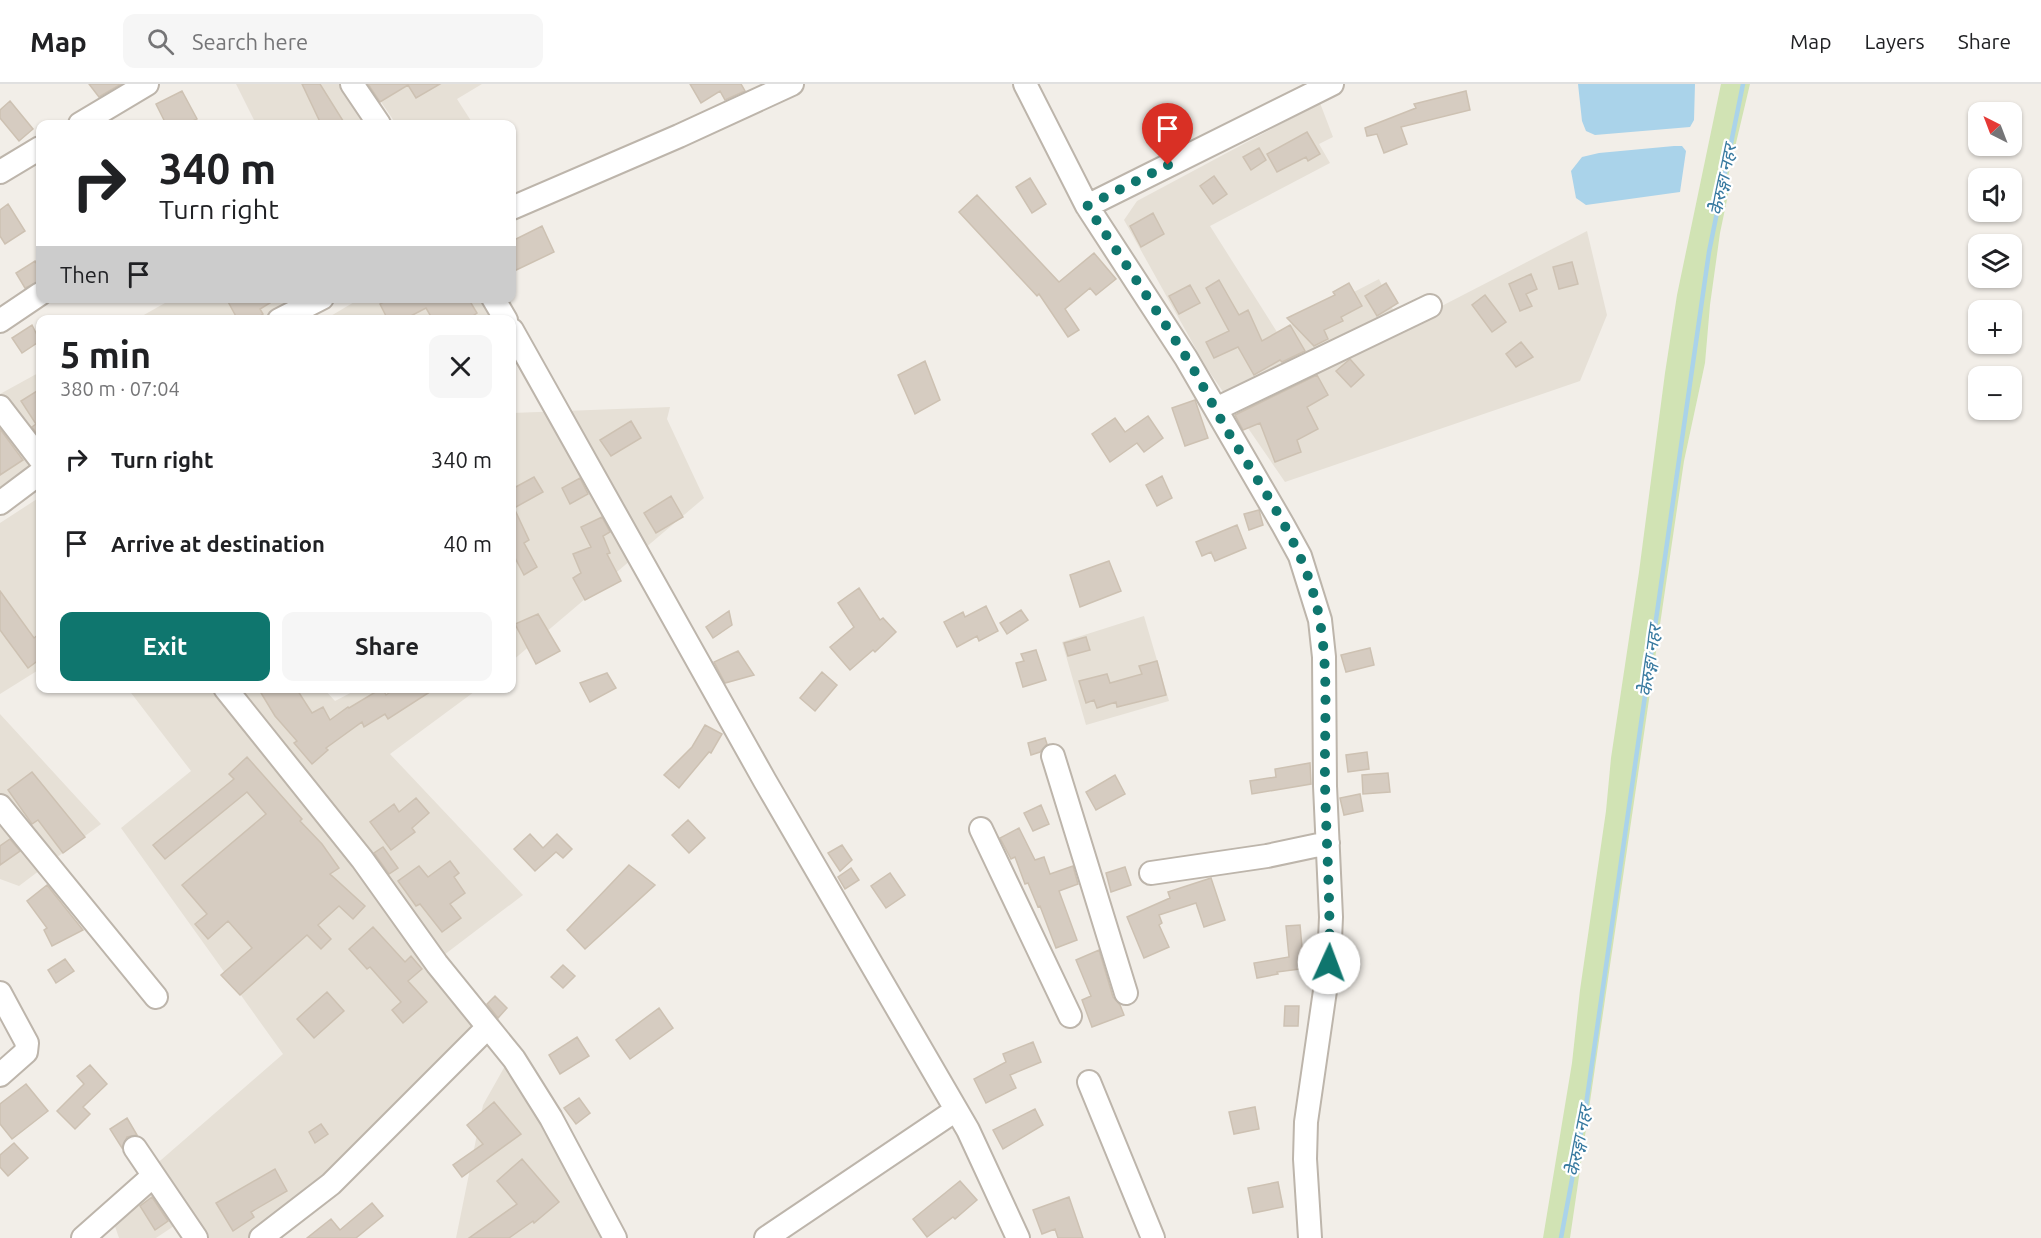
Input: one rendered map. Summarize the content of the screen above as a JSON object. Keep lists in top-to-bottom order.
{
  "water": ["केेरुङ्गा नहर"],
  "north": "top left",
  "page": {
    "header": "Map",
    "search": "Search here",
    "nav": ["Map", "Layers", "Share"],
    "map_buttons": ["+", "−"],
    "turn": ["340 m", "Turn right"],
    "then": "Then",
    "heading": ["5 min", "380 m · 07:04"],
    "list": [
      {
        "name": "Turn right",
        "value": "340 m"
      },
      {
        "name": "Arrive at destination",
        "value": "40 m"
      }
    ],
    "buttons": ["Exit", "Share"]
  }
}
